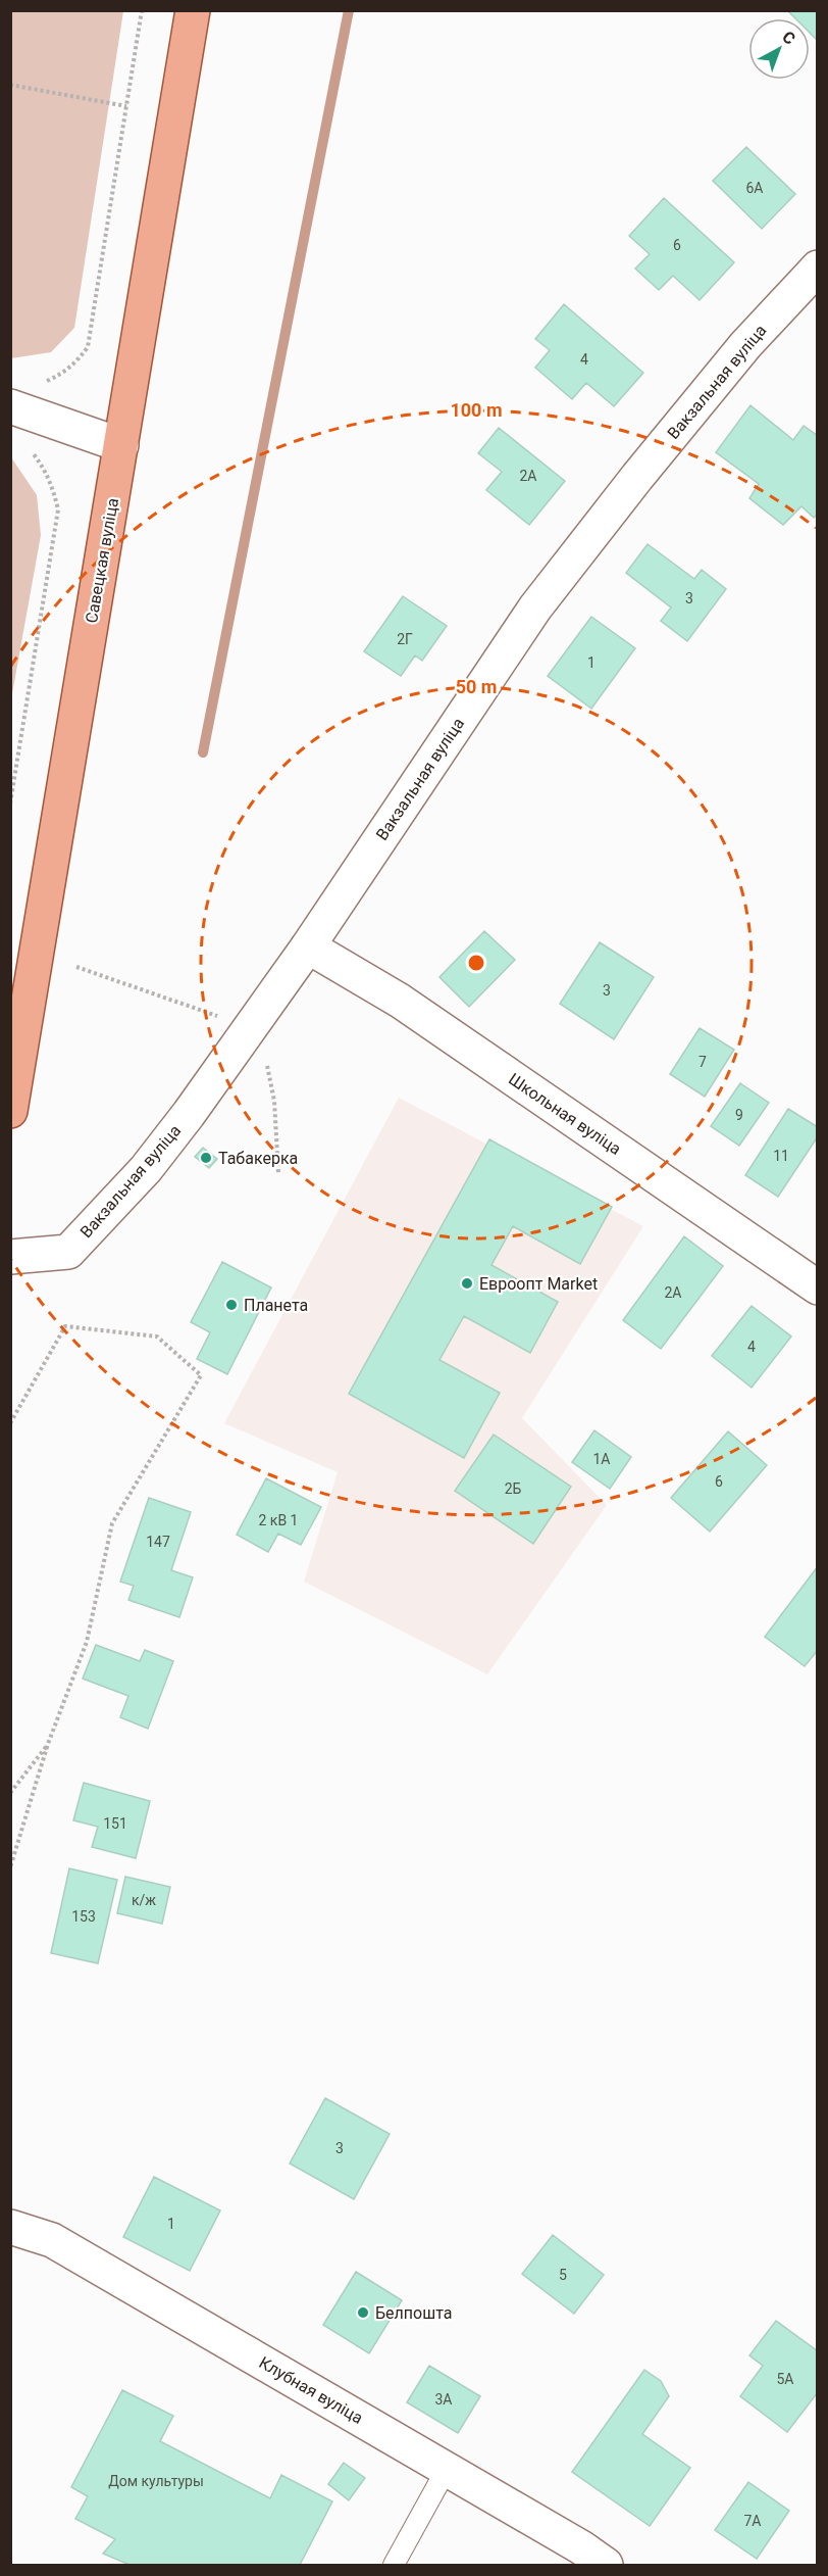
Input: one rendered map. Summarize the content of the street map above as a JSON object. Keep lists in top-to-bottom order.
{
  "streets": {
    "main road": ["Савецкая вуліца"],
    "street": ["Вакзальная вуліца", "Школьная вуліца", "Клубная вуліца"]
  },
  "crossings": [
    ["Вакзальная вуліца", "Школьная вуліца"]
  ],
  "places": [
    "Табакерка",
    "Евроопт Market",
    "Планета",
    "Белпошта"
  ],
  "house_numbers": [
    "6А",
    "6",
    "4",
    "2А",
    "3",
    "2Г",
    "1",
    "3",
    "7",
    "9",
    "11",
    "2А",
    "4",
    "1А",
    "6",
    "2Б",
    "2 кВ 1",
    "147",
    "151",
    "к/ж",
    "153",
    "3",
    "1",
    "5",
    "5А",
    "3А",
    "Дом культуры",
    "7А"
  ],
  "north": "top right",
  "rings": ["100 m", "50 m"]
}
